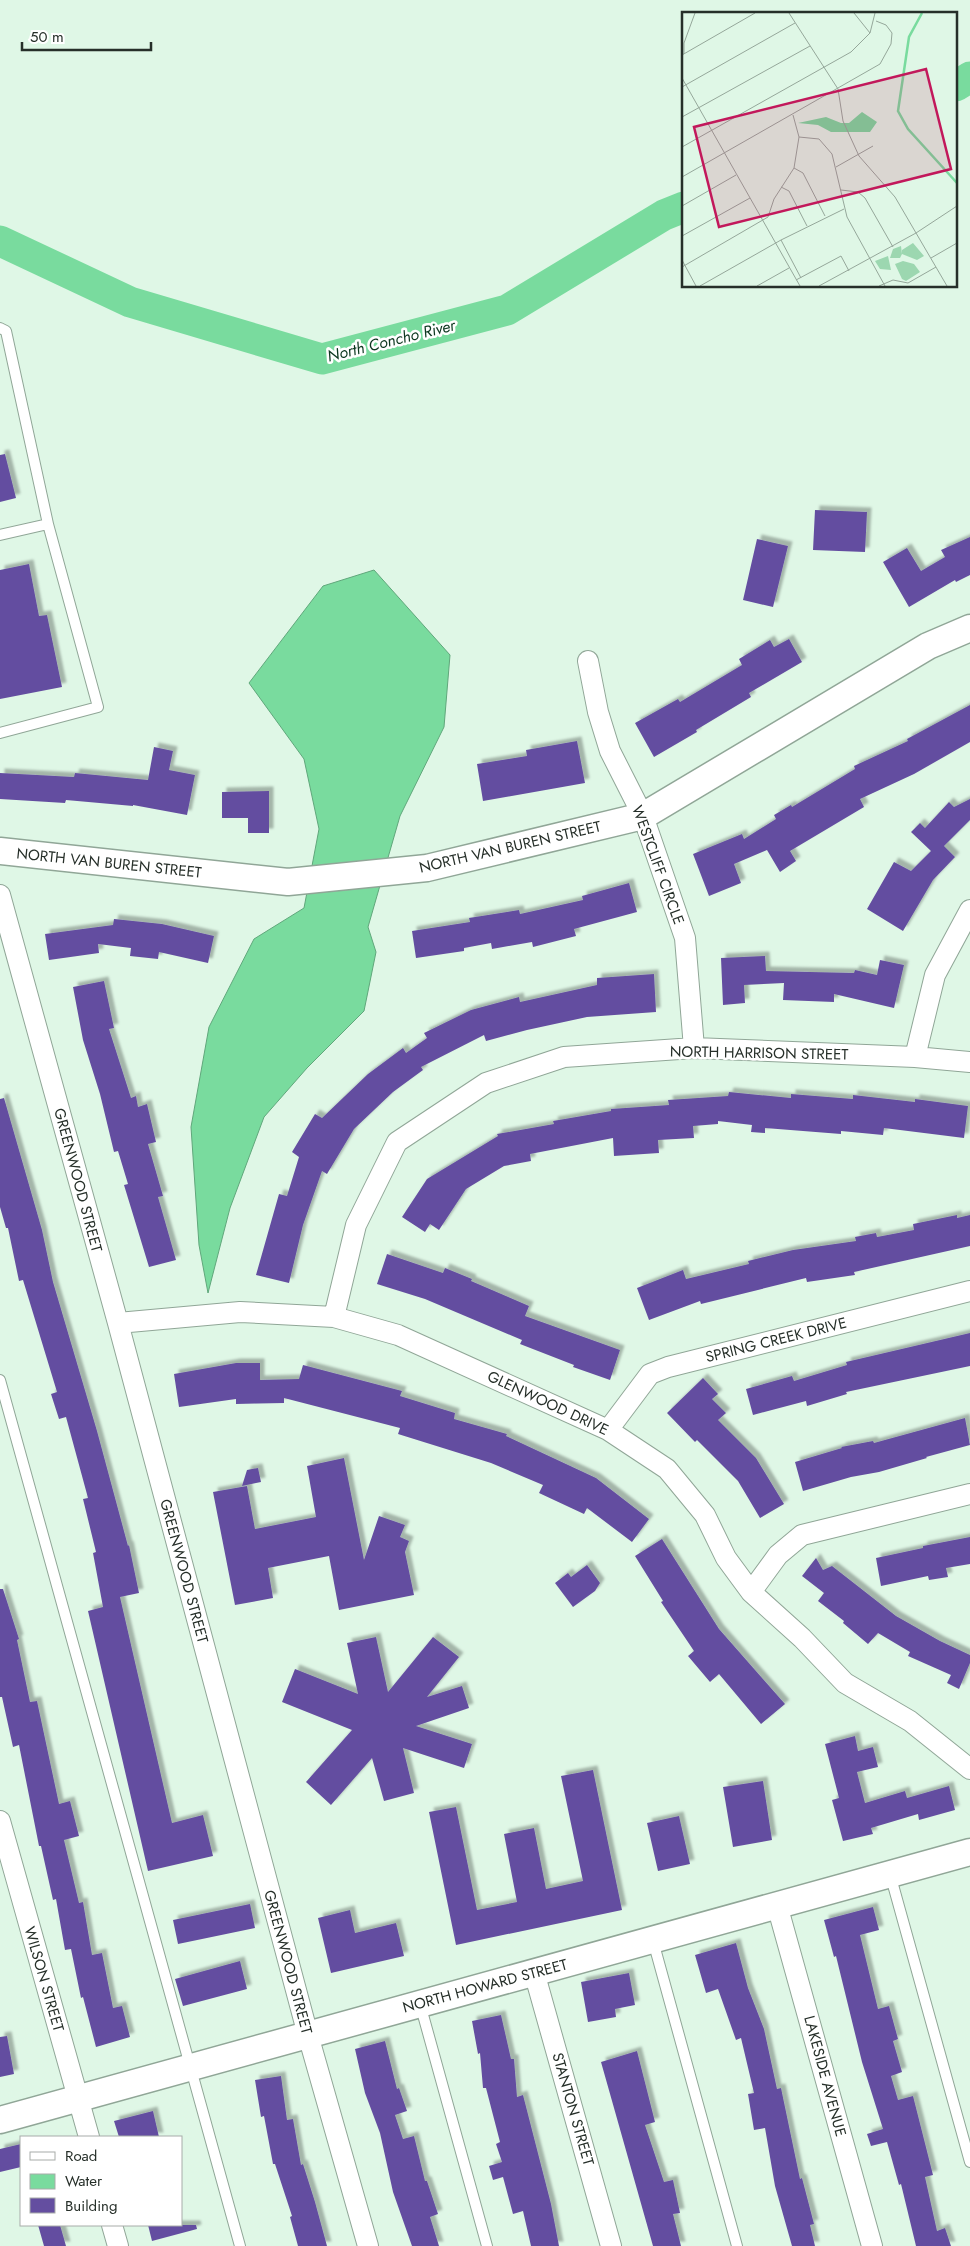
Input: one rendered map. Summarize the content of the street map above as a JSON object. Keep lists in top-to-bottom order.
{
  "streets": {
    "street": [
      "NORTH VAN BUREN STREET",
      "WESTCLIFF CIRCLE",
      "NORTH HARRISON STREET",
      "GREENWOOD STREET",
      "SPRING CREEK DRIVE",
      "GLENWOOD DRIVE",
      "WILSON STREET",
      "NORTH HOWARD STREET",
      "LAKESIDE AVENUE",
      "STANTON STREET"
    ]
  },
  "crossings": [
    ["NORTH VAN BUREN STREET", "WESTCLIFF CIRCLE"],
    ["WESTCLIFF CIRCLE", "NORTH HARRISON STREET"],
    ["NORTH HARRISON STREET", "GLENWOOD DRIVE"],
    ["GREENWOOD STREET", "GLENWOOD DRIVE"],
    ["GREENWOOD STREET", "NORTH HOWARD STREET"],
    ["SPRING CREEK DRIVE", "GLENWOOD DRIVE"],
    ["WILSON STREET", "NORTH HOWARD STREET"],
    ["NORTH HOWARD STREET", "LAKESIDE AVENUE"],
    ["NORTH HOWARD STREET", "STANTON STREET"]
  ],
  "water": ["North Concho River"],
  "legend": ["Road", "Water", "Building"],
  "scale_bar": "50 m"
}
